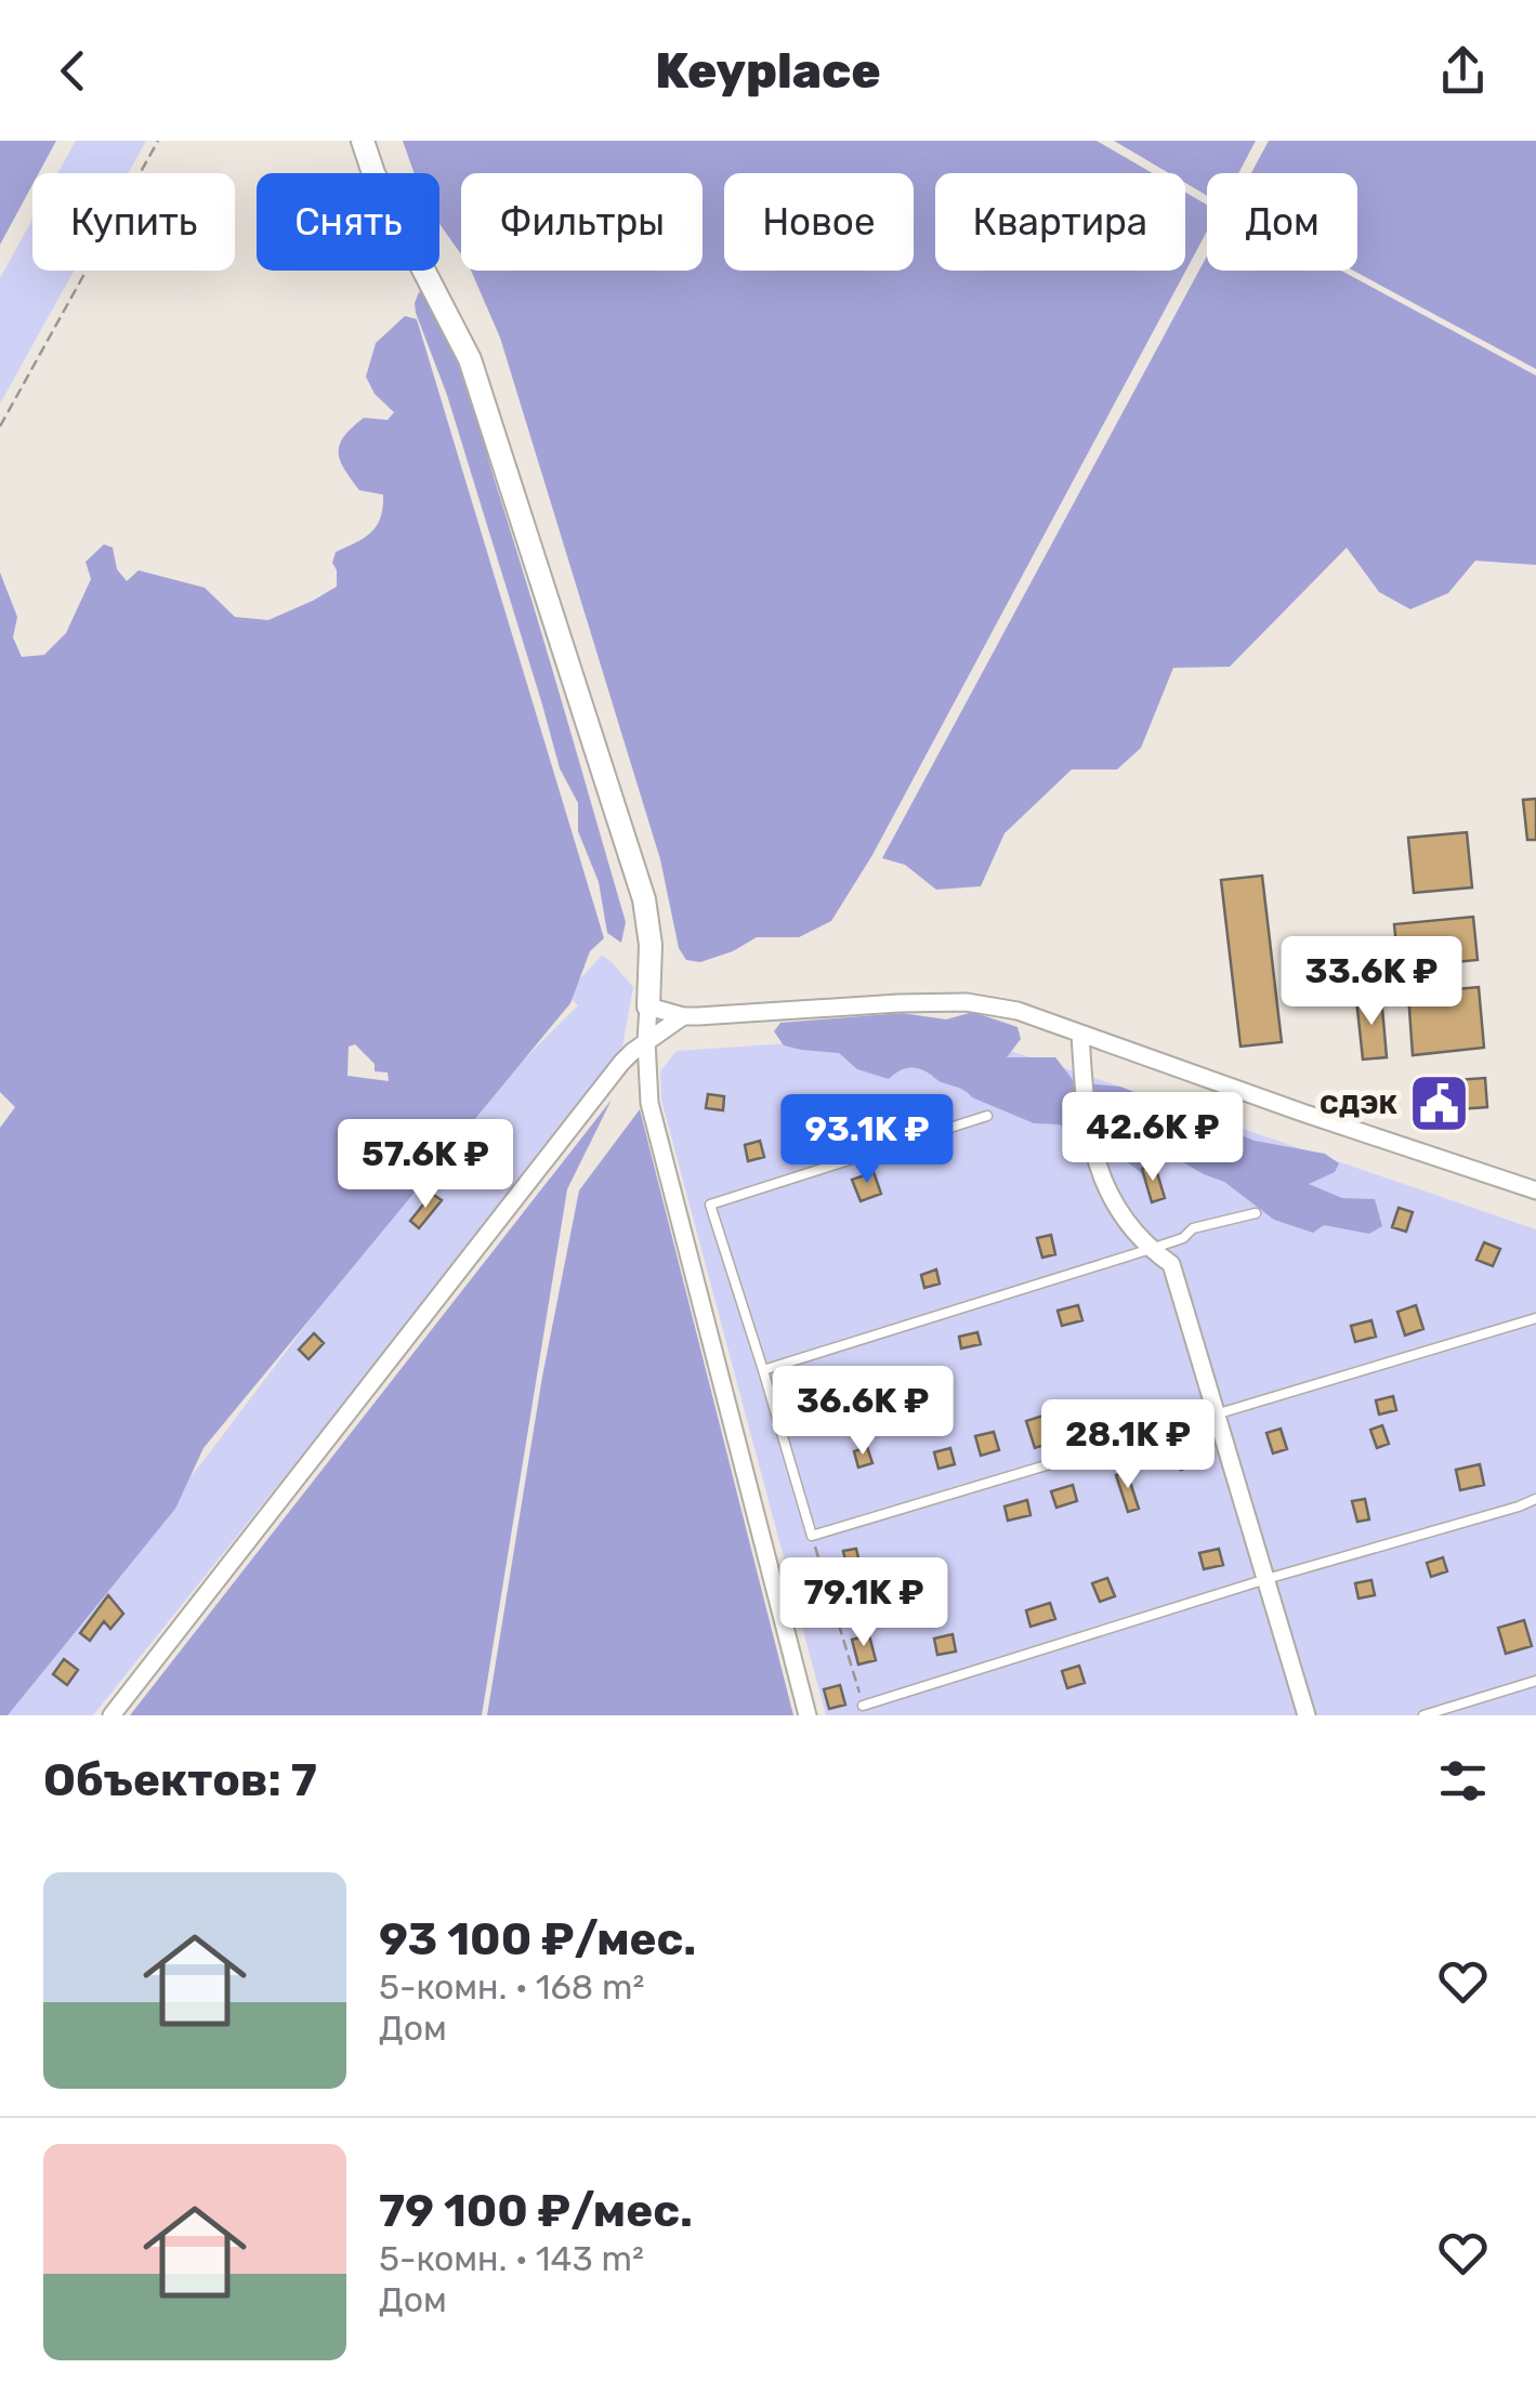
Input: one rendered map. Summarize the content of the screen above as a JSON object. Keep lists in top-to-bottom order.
{
  "places": {
    "public building": ["СДЭК"]
  },
  "page": {
    "header": "Keyplace",
    "chip": [
      "Купить",
      "Снять",
      "Фильтры",
      "Новое",
      "Квартира",
      "Дом"
    ],
    "price": [
      "33.6K ₽",
      "42.6K ₽",
      "93.1K ₽",
      "57.6K ₽",
      "36.6K ₽",
      "28.1K ₽",
      "79.1K ₽"
    ],
    "heading": "Объектов: 7",
    "list": [
      {
        "name": "93 100 ₽/мес.",
        "note": "5-комн. · 168 m² · Дом"
      },
      {
        "name": "79 100 ₽/мес.",
        "note": "5-комн. · 143 m² · Дом"
      }
    ]
  }
}
